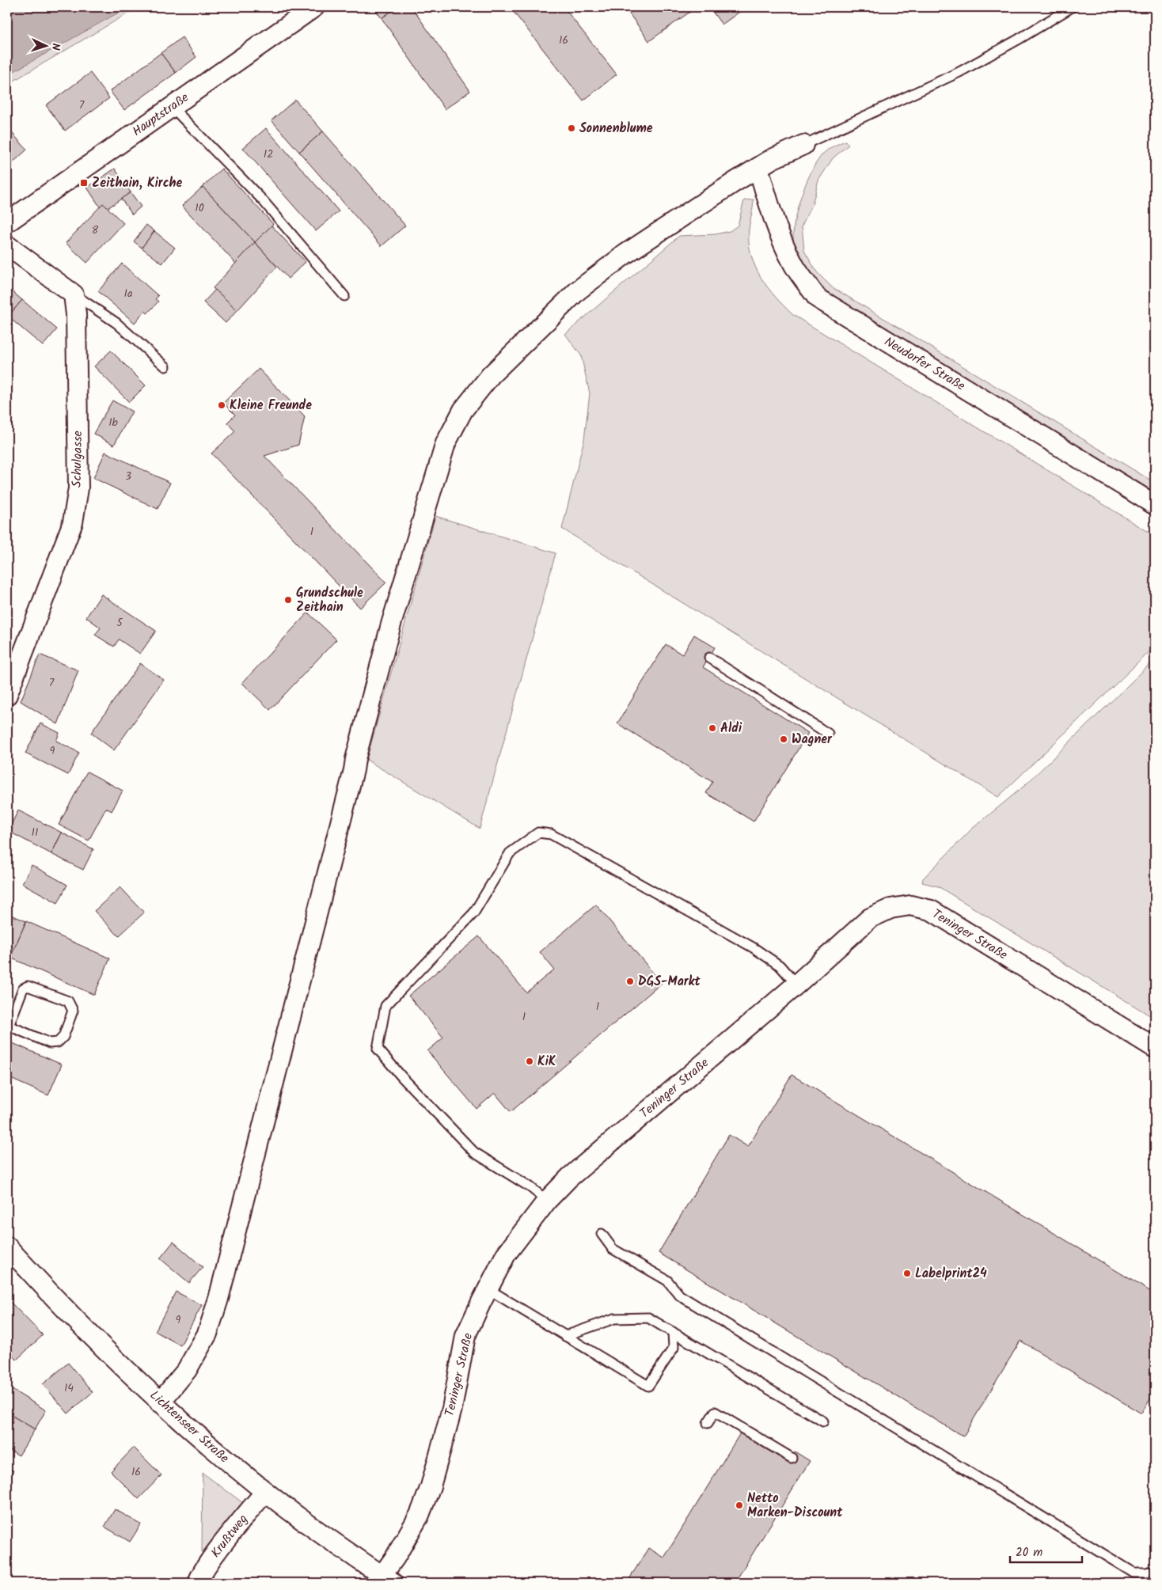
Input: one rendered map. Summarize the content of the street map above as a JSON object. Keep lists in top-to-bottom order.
{
  "streets": {
    "street": [
      "Hauptstraße",
      "Neudorfer Straße",
      "Schulgasse",
      "Teninger Straße",
      "Lichtenseer Straße",
      "Krußtweg"
    ]
  },
  "crossings": [
    ["Teninger Straße", "Lichtenseer Straße"],
    ["Lichtenseer Straße", "Krußtweg"]
  ],
  "places": {
    "other": [
      "Sonnenblume",
      "Kleine Freunde",
      "Grundschule Zeithain",
      "Aldi",
      "Wagner",
      "DGS-Markt",
      "KiK",
      "Labelprint24",
      "Netto Marken-Discount"
    ],
    "transit": ["Zeithain, Kirche"]
  },
  "house_numbers": [
    "16",
    "7",
    "12",
    "10",
    "8",
    "1a",
    "1b",
    "3",
    "1",
    "5",
    "7",
    "9",
    "11",
    "1",
    "1",
    "9",
    "14",
    "16"
  ],
  "scale_bar": "20 m",
  "north": "right"
}
